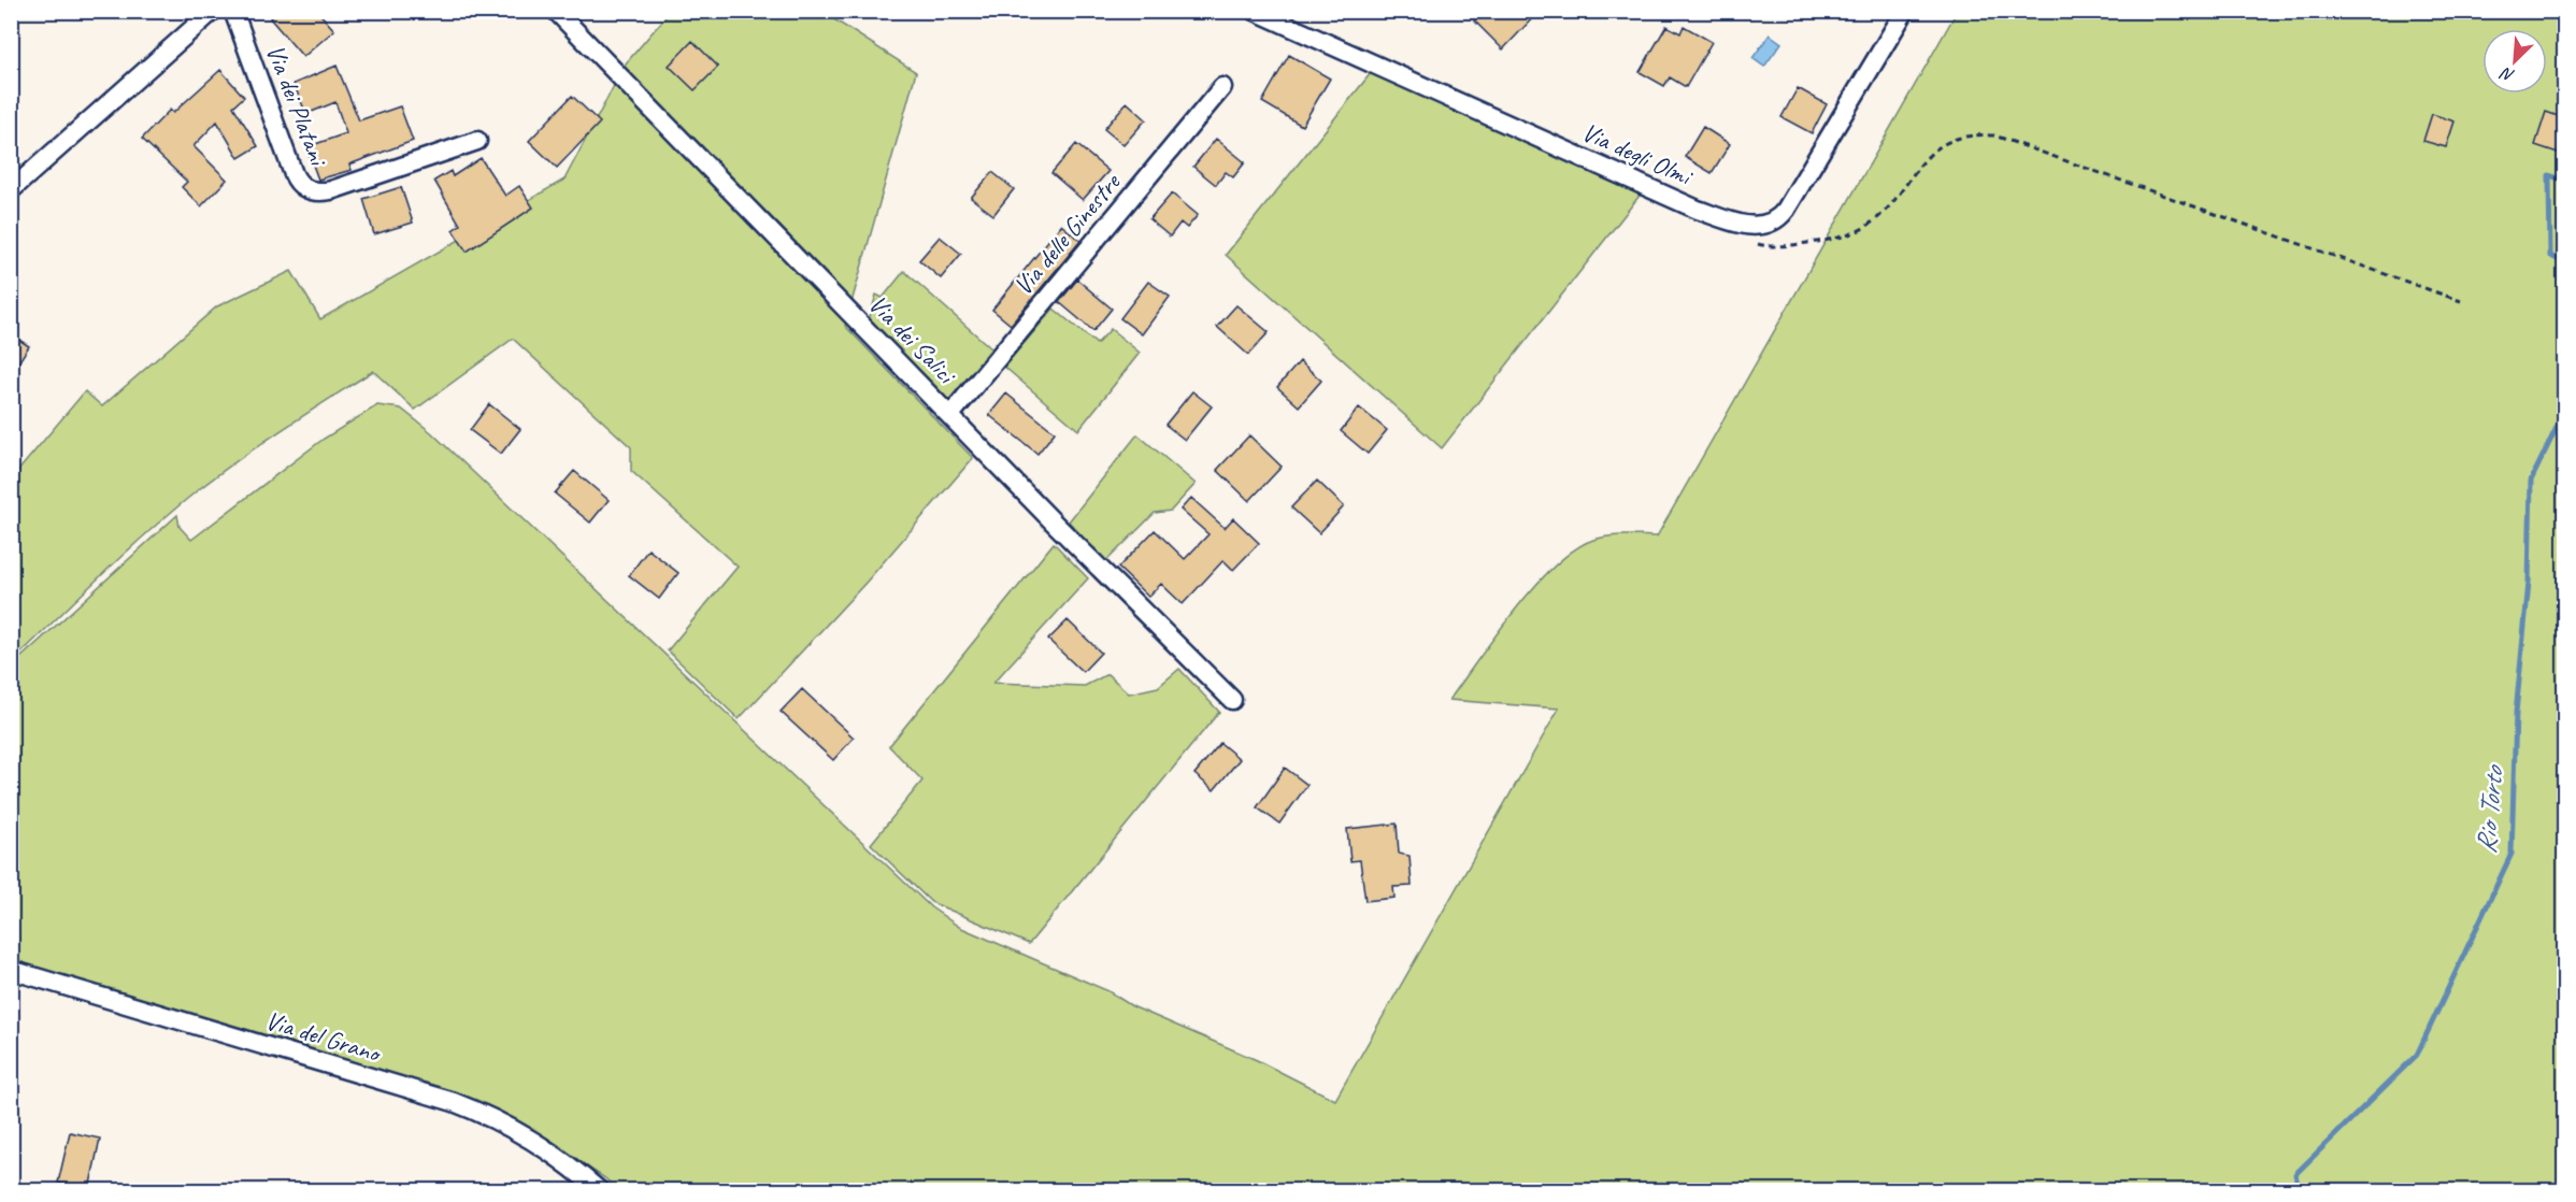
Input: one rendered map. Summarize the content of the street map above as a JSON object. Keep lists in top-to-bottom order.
{
  "streets": {
    "street": [
      "Via dei Platani",
      "Via degli Olmi",
      "Via delle Ginestre",
      "Via dei Salici",
      "Via del Grano"
    ]
  },
  "crossings": [
    ["Via delle Ginestre", "Via dei Salici"]
  ],
  "water": ["Rio Torto"],
  "north": "bottom left"
}
